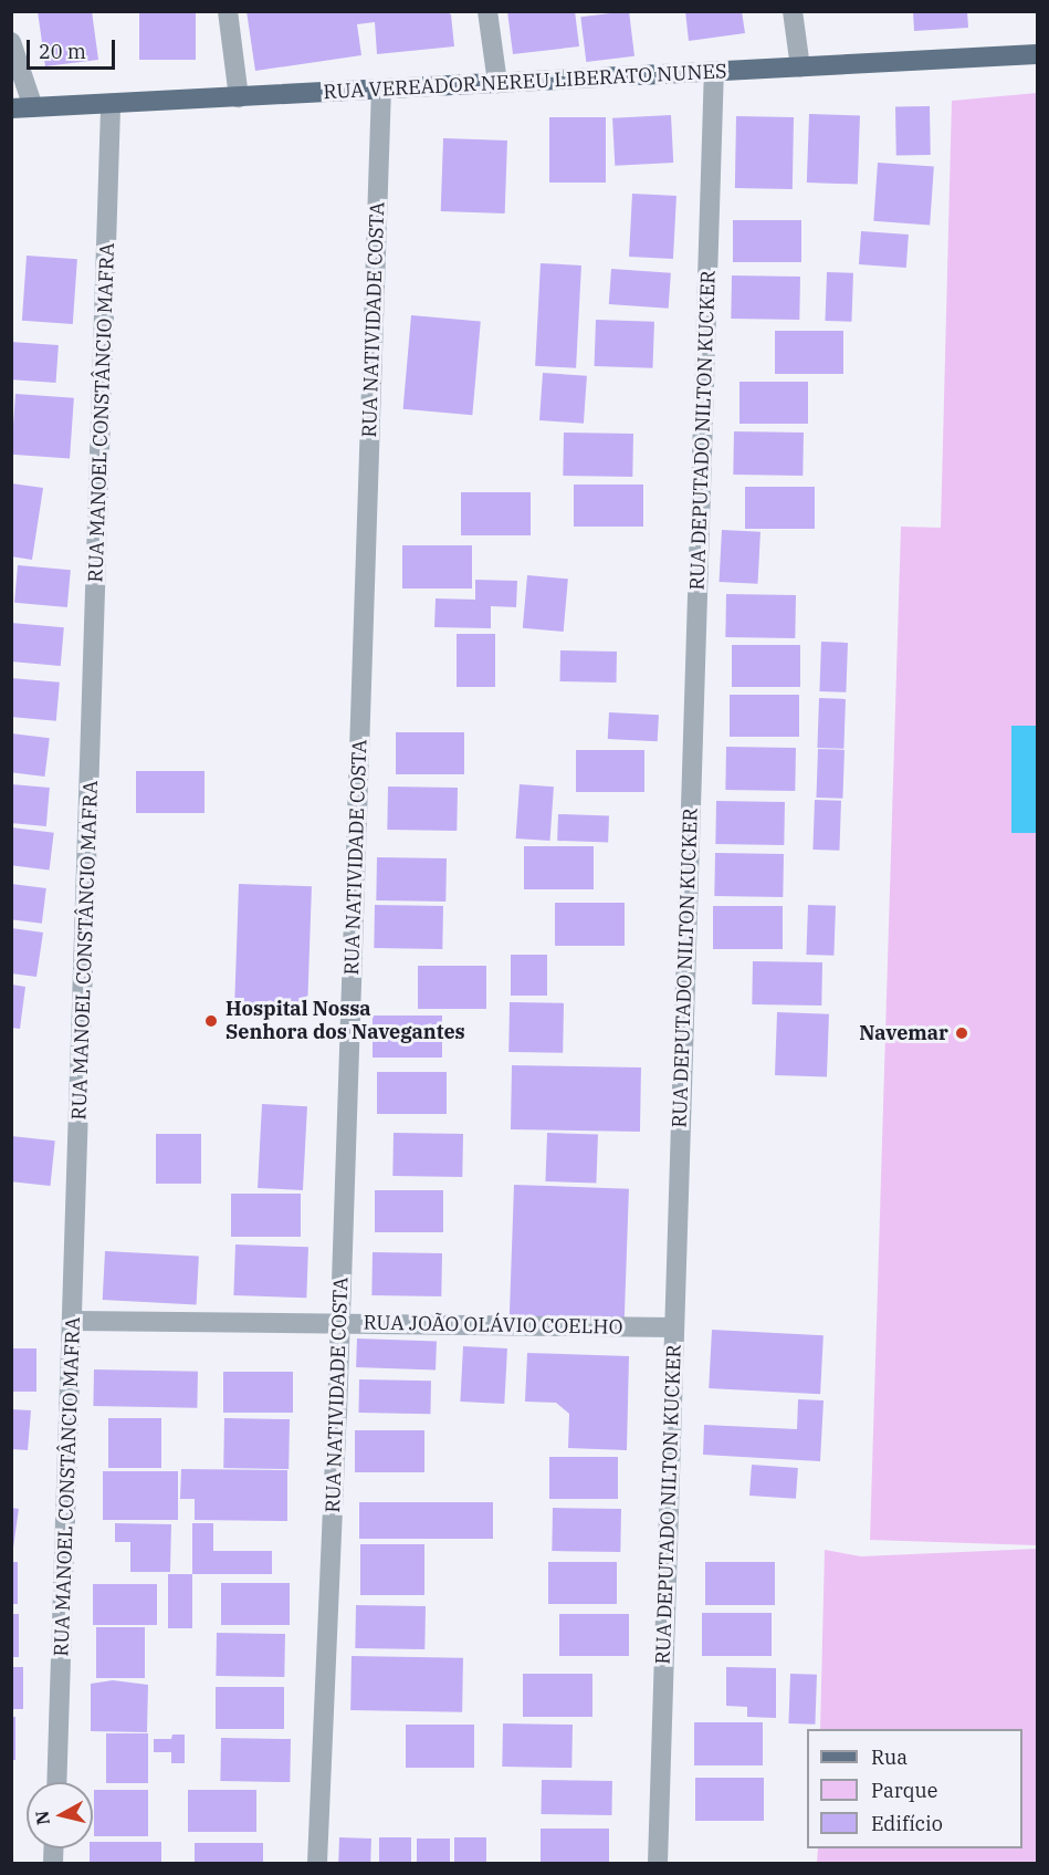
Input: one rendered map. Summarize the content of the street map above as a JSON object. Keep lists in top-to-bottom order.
{
  "streets": {
    "main road": ["RUA VEREADOR NEREU LIBERATO NUNES"],
    "street": [
      "RUA NATIVIDADE COSTA",
      "RUA MANOEL CONSTÂNCIO MAFRA",
      "RUA DEPUTADO NILTON KUCKER",
      "RUA JOÃO OLÁVIO COELHO"
    ]
  },
  "crossings": [
    ["RUA VEREADOR NEREU LIBERATO NUNES", "RUA NATIVIDADE COSTA"],
    ["RUA VEREADOR NEREU LIBERATO NUNES", "RUA MANOEL CONSTÂNCIO MAFRA"],
    ["RUA VEREADOR NEREU LIBERATO NUNES", "RUA DEPUTADO NILTON KUCKER"],
    ["RUA NATIVIDADE COSTA", "RUA JOÃO OLÁVIO COELHO"],
    ["RUA MANOEL CONSTÂNCIO MAFRA", "RUA JOÃO OLÁVIO COELHO"],
    ["RUA DEPUTADO NILTON KUCKER", "RUA JOÃO OLÁVIO COELHO"]
  ],
  "places": ["Hospital Nossa Senhora dos Navegantes", "Navemar"],
  "legend": ["Rua", "Parque", "Edifício"],
  "scale_bar": "20 m",
  "north": "left"
}
